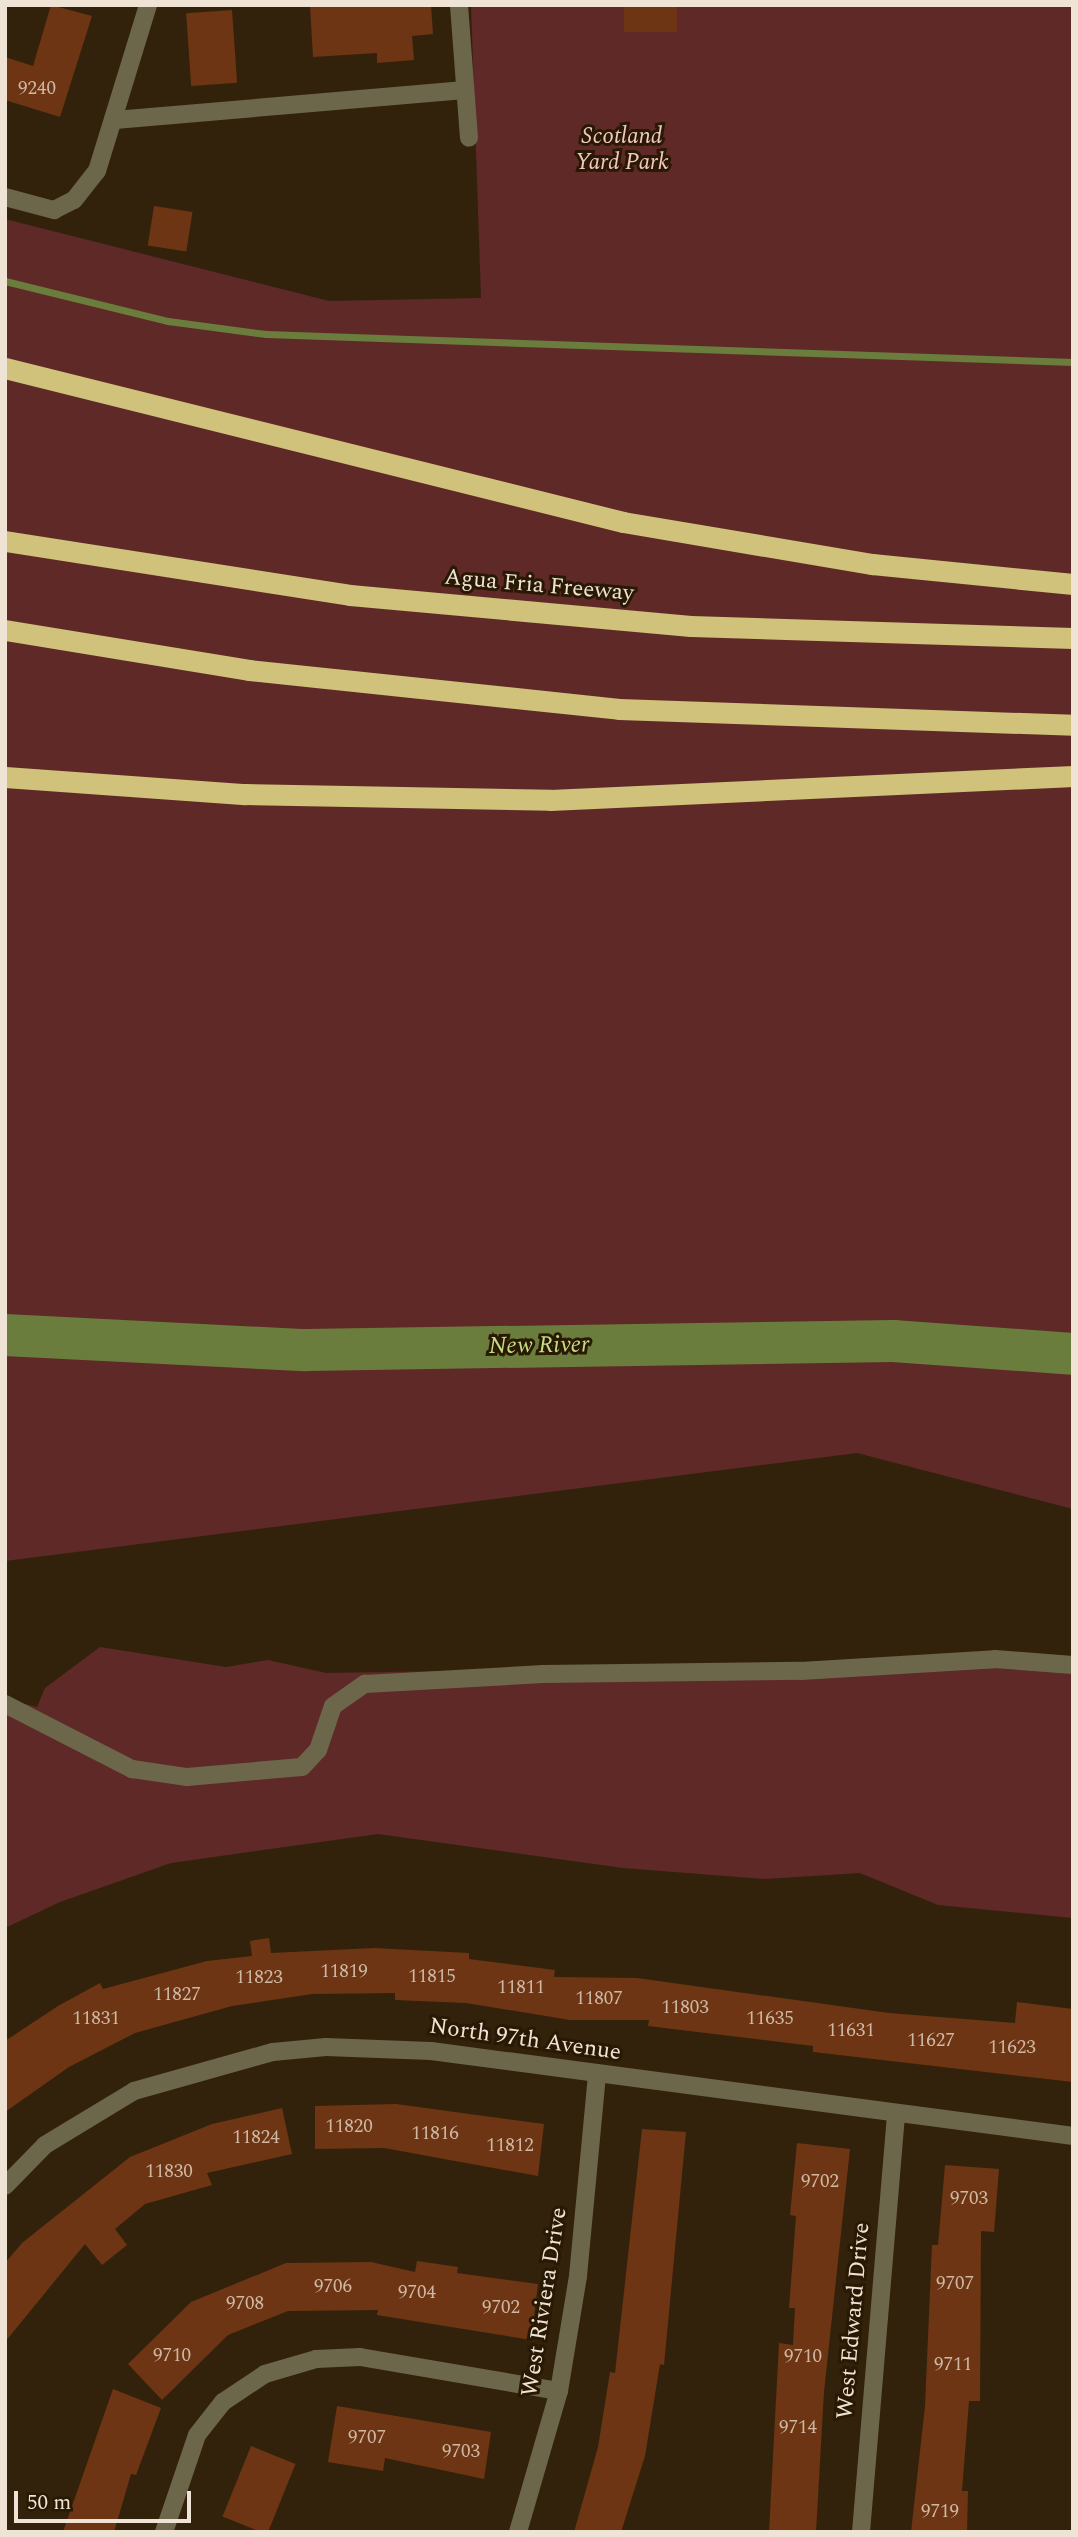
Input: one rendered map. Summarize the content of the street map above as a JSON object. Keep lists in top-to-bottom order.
{
  "streets": {
    "highway": ["Agua Fria Freeway"],
    "street": ["North 97th Avenue", "West Riviera Drive", "West Edward Drive"]
  },
  "crossings": [
    ["North 97th Avenue", "West Riviera Drive"],
    ["North 97th Avenue", "West Edward Drive"]
  ],
  "water": ["New River"],
  "parks": ["Scotland Yard Park"],
  "house_numbers": [
    "9240",
    "11819",
    "11815",
    "11823",
    "11811",
    "11827",
    "11807",
    "11803",
    "11831",
    "11635",
    "11631",
    "11627",
    "11623",
    "11820",
    "11816",
    "11824",
    "11812",
    "11830",
    "9702",
    "9703",
    "9707",
    "9706",
    "9704",
    "9708",
    "9702",
    "9710",
    "9710",
    "9711",
    "9714",
    "9707",
    "9703",
    "9719"
  ],
  "scale_bar": "50 m"
}
